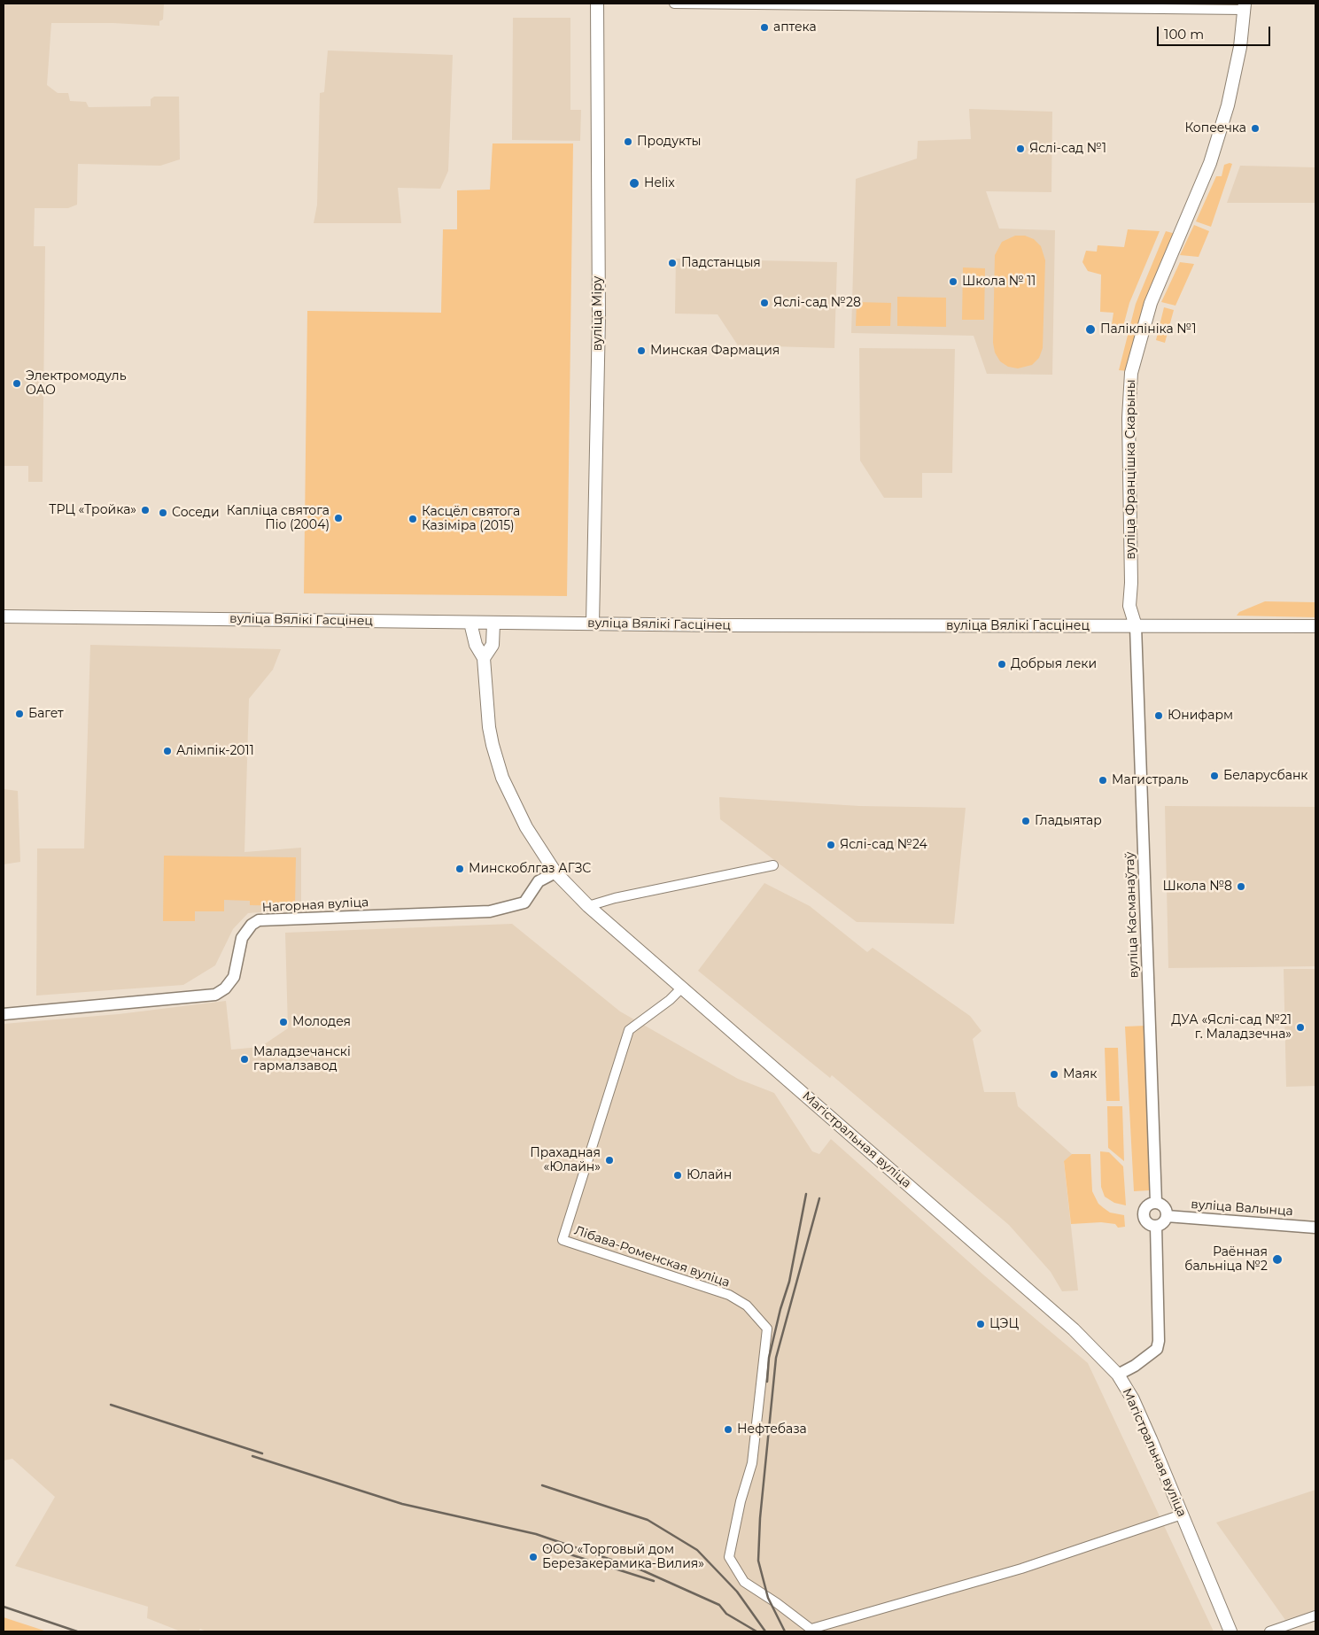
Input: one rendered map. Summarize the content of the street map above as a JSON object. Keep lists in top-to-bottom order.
{
  "streets": {
    "main road": [
      "вуліца Міру",
      "вуліца Францішка Скарыны",
      "вуліца Вялікі Гасцінец",
      "Магістральная вуліца"
    ],
    "street": [
      "Нагорная вуліца",
      "вуліца Касманаўтаў",
      "вуліца Валынца",
      "Лібава-Роменская вуліца"
    ]
  },
  "crossings": [
    ["вуліца Міру", "вуліца Вялікі Гасцінец"],
    ["вуліца Францішка Скарыны", "вуліца Вялікі Гасцінец"],
    ["вуліца Францішка Скарыны", "вуліца Касманаўтаў"],
    ["вуліца Вялікі Гасцінец", "вуліца Касманаўтаў"],
    ["Нагорная вуліца", "Магістральная вуліца"],
    ["вуліца Касманаўтаў", "вуліца Валынца"],
    ["Магістральная вуліца", "Лібава-Роменская вуліца"]
  ],
  "places": [
    "аптека",
    "Копеечка",
    "Продукты",
    "Яслі-сад №1",
    "Helix",
    "Падстанцыя",
    "Школа № 11",
    "Яслі-сад №28",
    "Паліклініка №1",
    "Минская Фармация",
    "Электромодуль ОАО",
    "ТРЦ «Тройка»",
    "Соседи",
    "Капліца святога Піо (2004)",
    "Касцёл святога Казіміра (2015)",
    "Добрыя леки",
    "Багет",
    "Юнифарм",
    "Алімпік-2011",
    "Беларусбанк",
    "Магистраль",
    "Гладыятар",
    "Яслі-сад №24",
    "Минскоблгаз АГЗС",
    "Школа №8",
    "Молодея",
    "ДУА «Яслі-сад №21 г. Маладзечна»",
    "Маладзечанскі гармалзавод",
    "Маяк",
    "Прахадная «Юлайн»",
    "Юлайн",
    "Раённая бальніца №2",
    "ЦЭЦ",
    "Нефтебаза",
    "ООО «Торговый дом Березакерамика-Вилия»"
  ],
  "scale_bar": "100 m"
}
